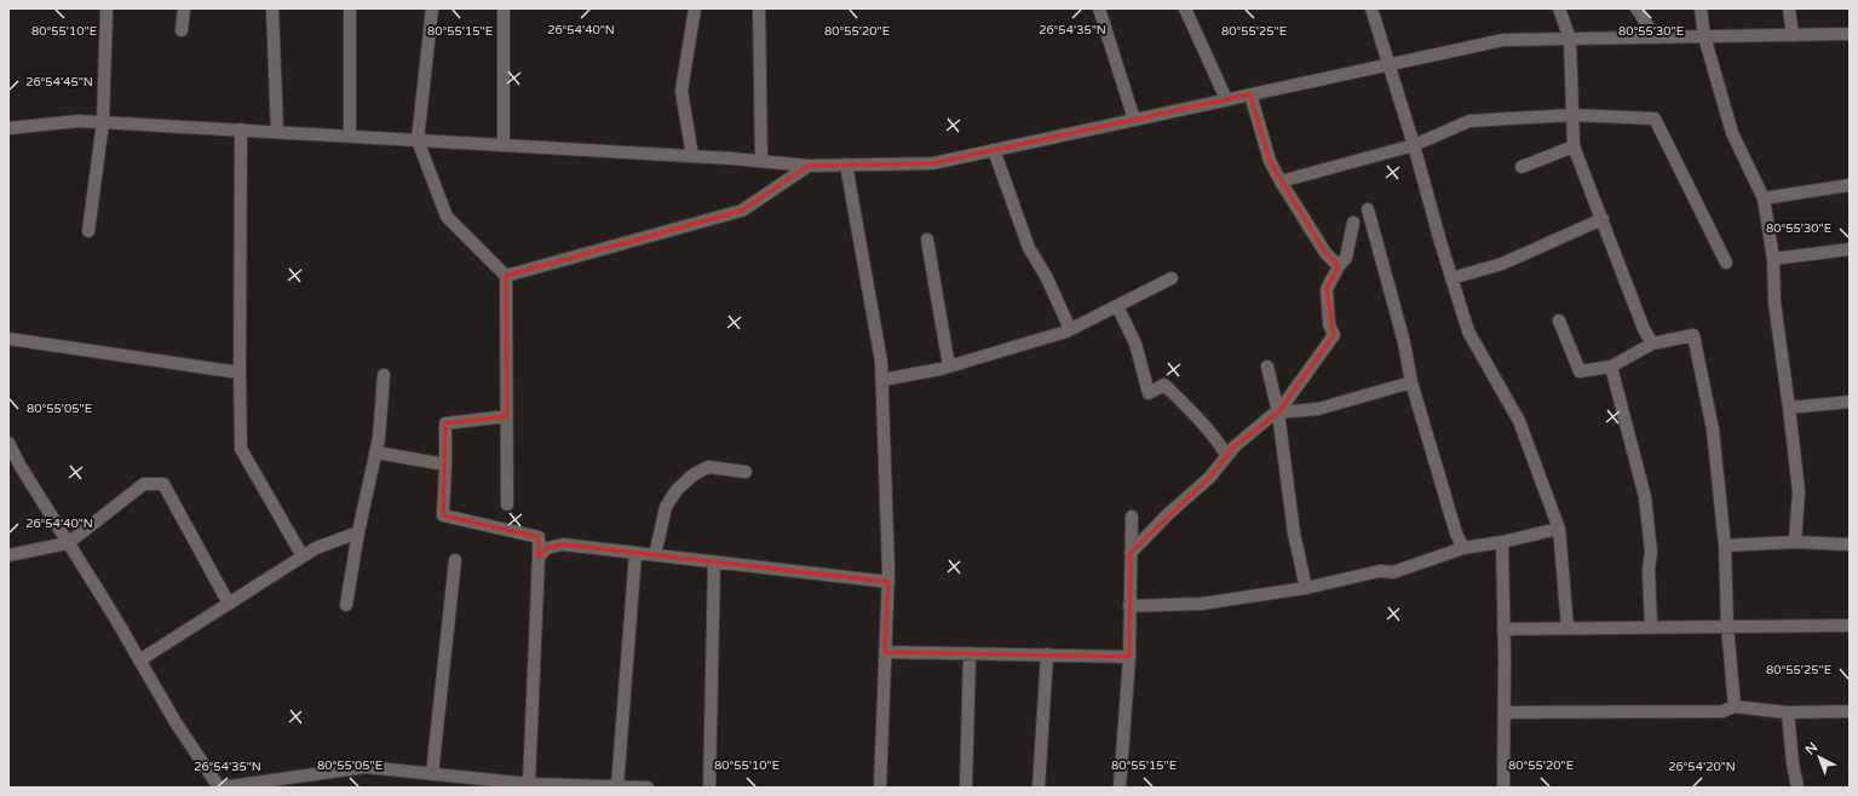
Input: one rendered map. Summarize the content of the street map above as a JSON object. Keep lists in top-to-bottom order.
{
  "north": "top left",
  "coordinates": [
    "26°54'40\"N",
    "26°54'35\"N",
    "80°55'10\"E",
    "80°55'20\"E",
    "80°55'25\"E",
    "80°55'15\"E",
    "80°55'30\"E",
    "26°54'45\"N",
    "80°55'05\"E",
    "26°54'20\"N"
  ]
}
